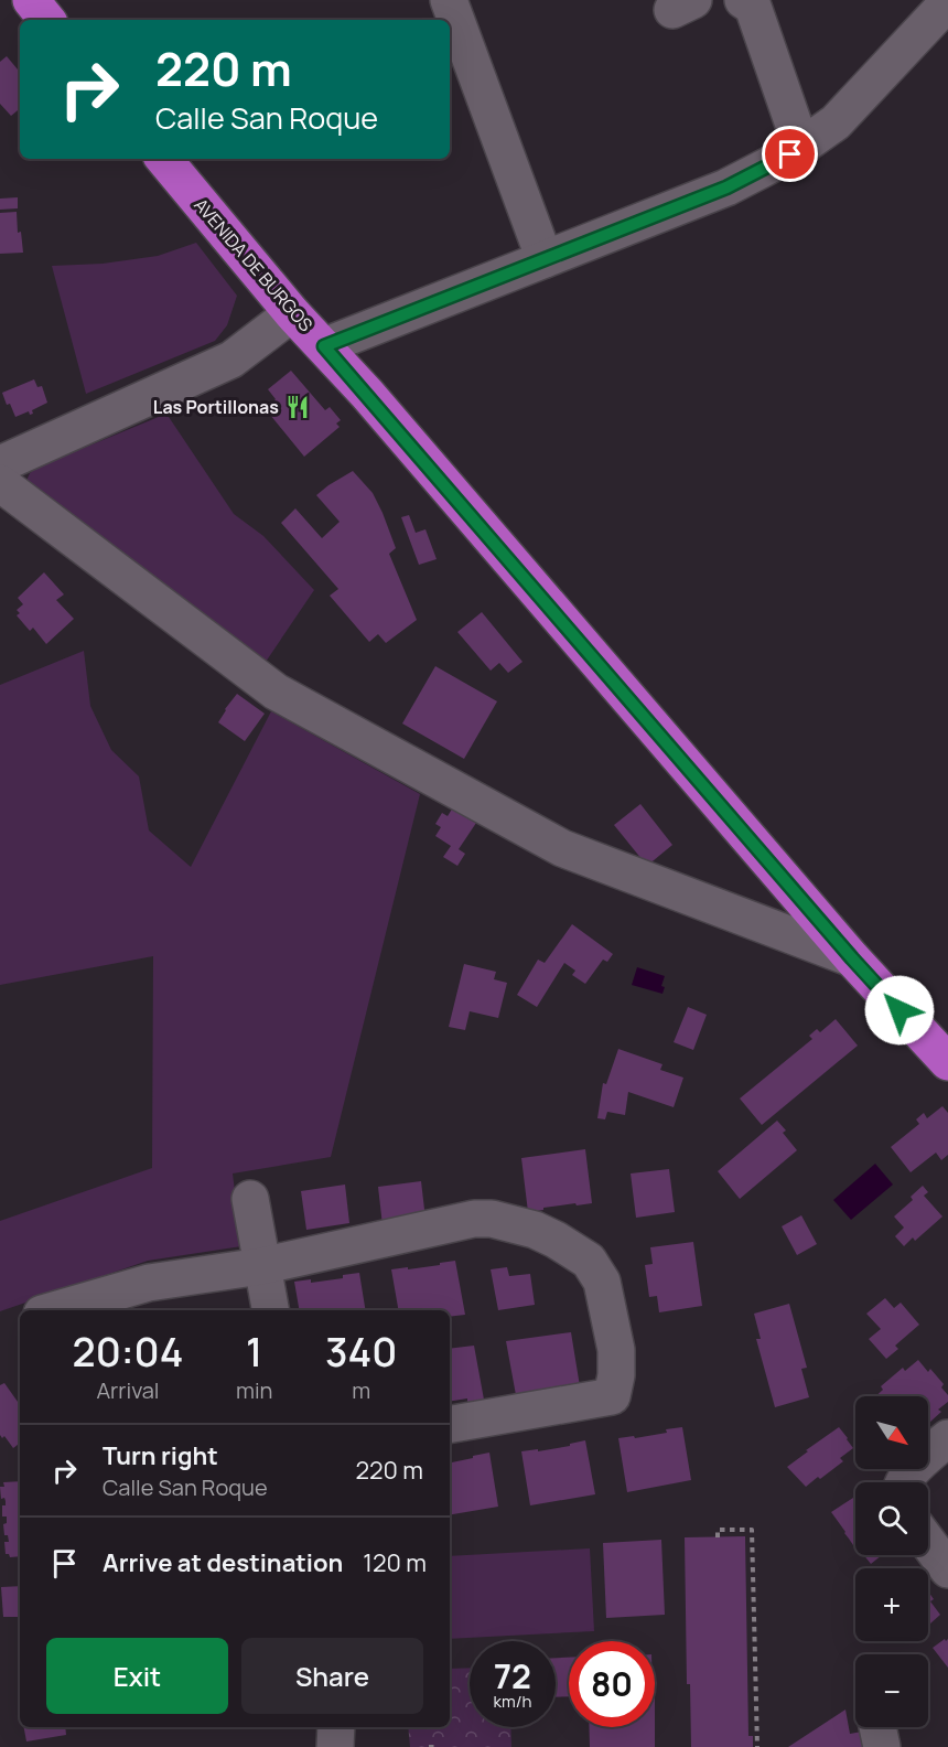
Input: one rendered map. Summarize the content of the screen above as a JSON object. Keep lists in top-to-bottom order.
{
  "streets": {
    "highway": ["AVENIDA DE BURGOS"]
  },
  "places": {
    "restaurant": ["Las Portillonas"]
  },
  "north": "bottom right",
  "page": {
    "turn": ["220 m", "Calle San Roque"],
    "eta": [
      "20:04",
      "Arrival",
      "1",
      "min",
      "340",
      "m"
    ],
    "map_buttons": ["+", "−"],
    "list": [
      {
        "name": "Turn right",
        "note": "Calle San Roque",
        "value": "220 m"
      },
      {
        "name": "Arrive at destination",
        "value": "120 m"
      }
    ],
    "buttons": ["Exit", "Share"],
    "speed": "72 km/h",
    "limit": "80"
  }
}
